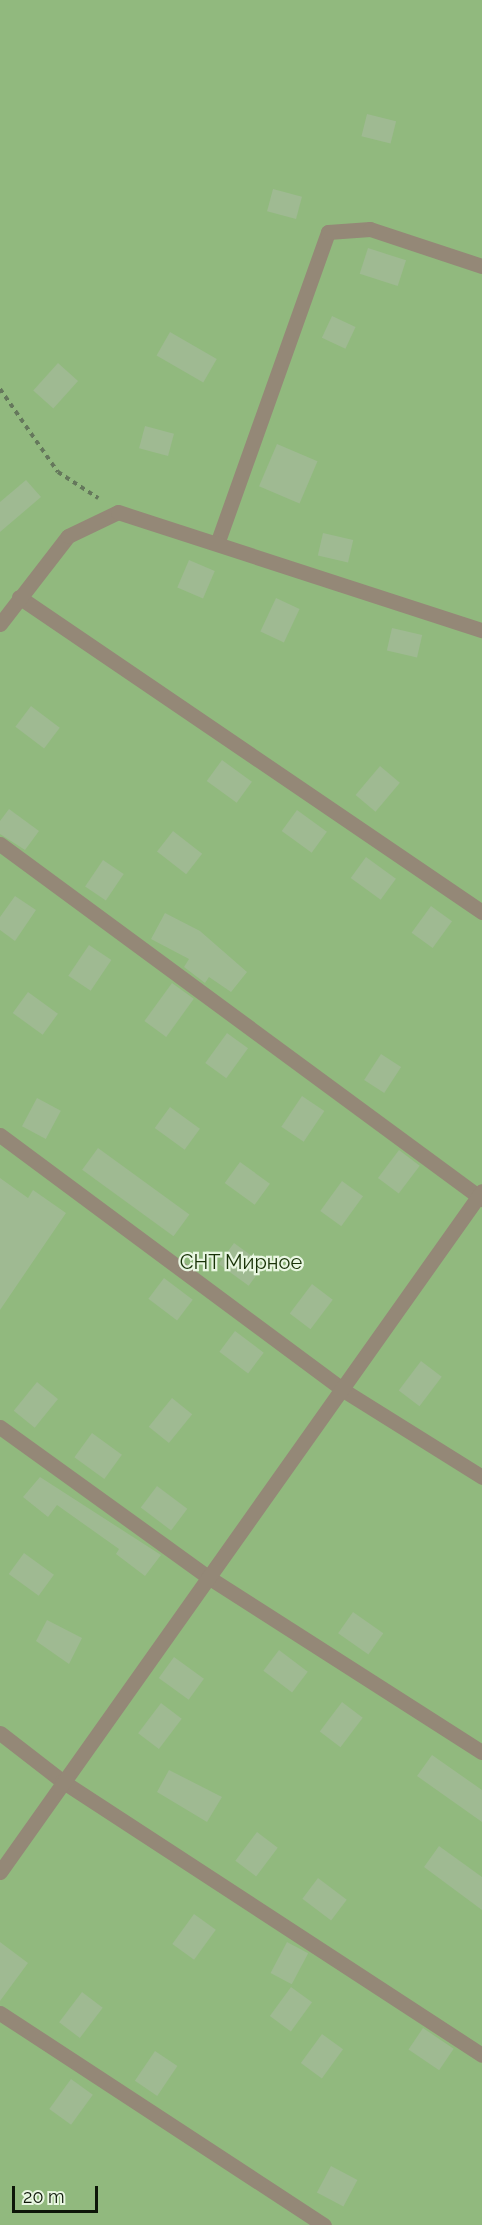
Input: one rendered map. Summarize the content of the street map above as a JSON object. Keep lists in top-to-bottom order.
{
  "parks": ["СНТ Мирное"],
  "scale_bar": "20 m"
}
